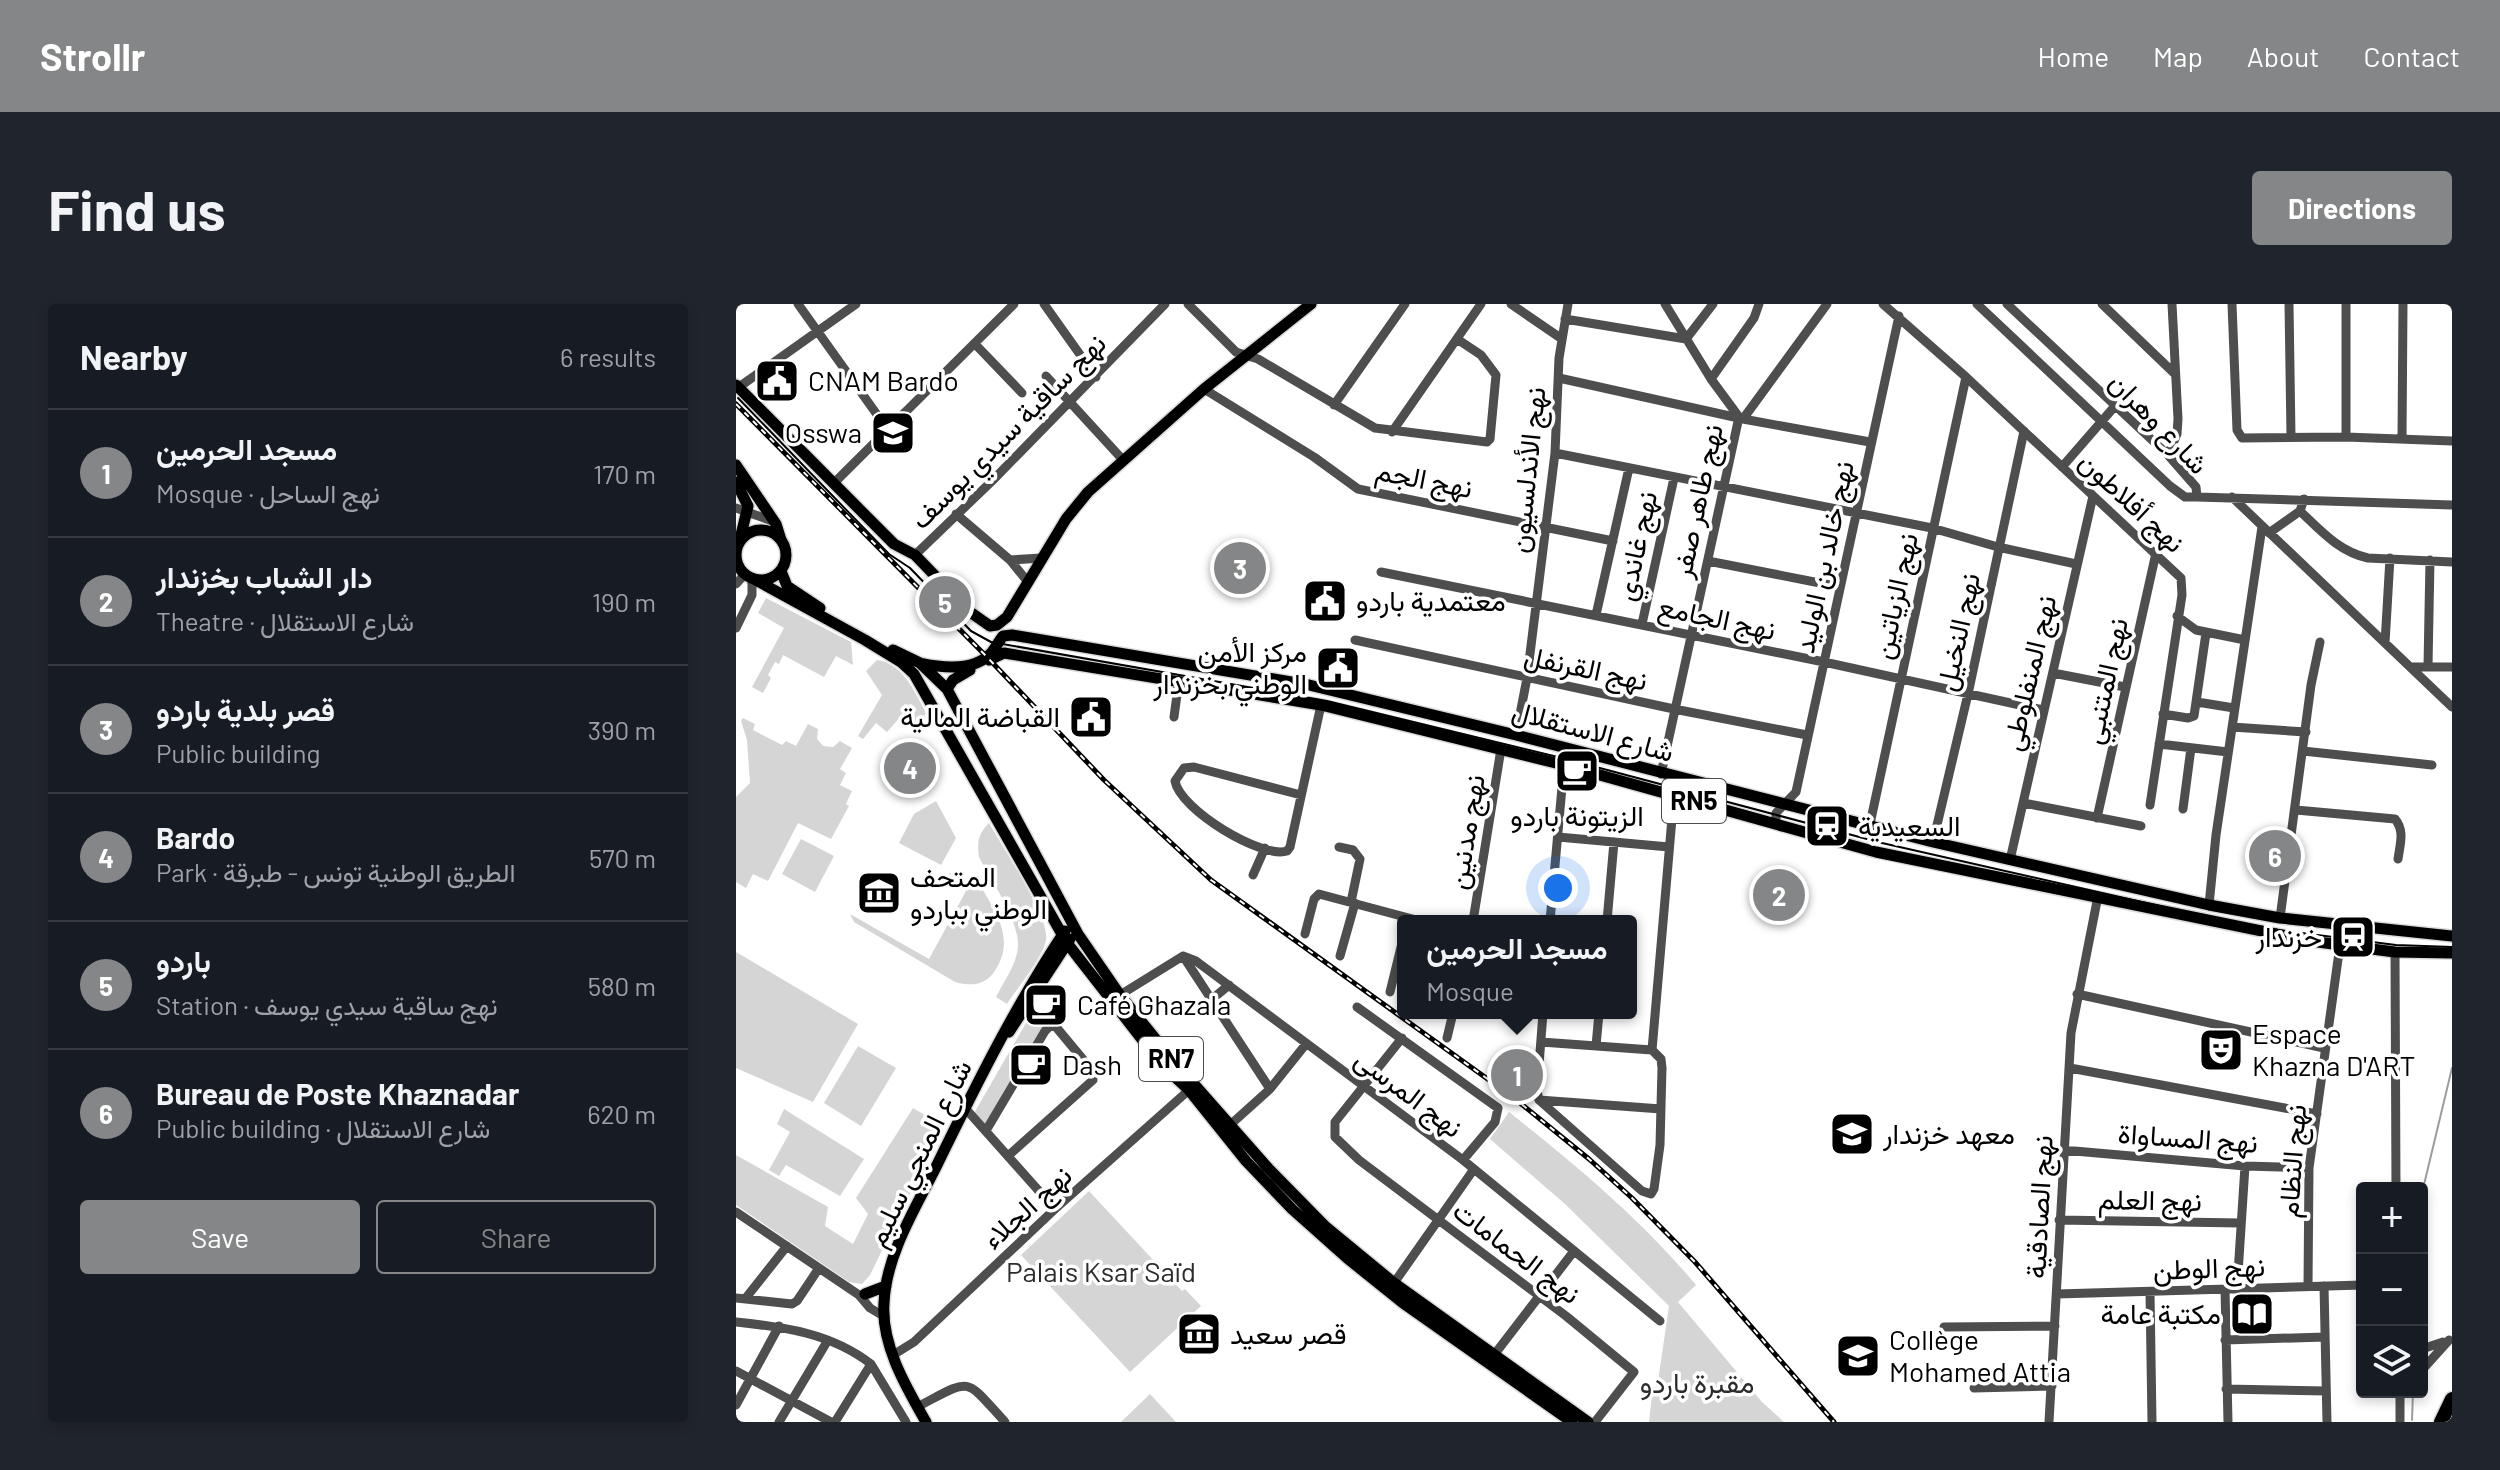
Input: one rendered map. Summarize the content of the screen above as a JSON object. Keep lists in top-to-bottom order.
{
  "streets": {
    "main road": [
      "شارع الاستقلال",
      "RN5",
      "RN7",
      "شارع المنجي سليم"
    ],
    "street": [
      "شارع وهران",
      "نهج ساقية سيدي يوسف",
      "نهج الأندلسيون",
      "نهج الجم",
      "نهج طاهر صفر",
      "نهج أفلاطون",
      "نهج غاندي",
      "نهج خالد بن الوليد",
      "نهج الزياتين",
      "نهج الجامع",
      "نهج النخيل",
      "نهج القرنفل",
      "نهج المنفلوطي",
      "نهج المتنبي",
      "نهج مدنين",
      "نهج المرسى",
      "نهج المساواة",
      "نهج النظام",
      "نهج العلم",
      "نهج الجلاء",
      "نهج الصادقية",
      "نهج الحمامات",
      "نهج الوطن"
    ]
  },
  "crossings": [
    ["نهج الأندلسيون", "نهج الجم"],
    ["نهج الأندلسيون", "نهج الجامع"],
    ["نهج الأندلسيون", "نهج القرنفل"],
    ["نهج الأندلسيون", "شارع الاستقلال"],
    ["نهج طاهر صفر", "نهج الجامع"],
    ["نهج طاهر صفر", "نهج القرنفل"],
    ["نهج طاهر صفر", "شارع الاستقلال"],
    ["نهج أفلاطون", "نهج خالد بن الوليد"],
    ["نهج أفلاطون", "نهج الزياتين"],
    ["نهج أفلاطون", "نهج النخيل"],
    ["نهج أفلاطون", "نهج المنفلوطي"],
    ["نهج أفلاطون", "نهج المتنبي"],
    ["نهج غاندي", "نهج الجامع"],
    ["نهج خالد بن الوليد", "نهج الجامع"],
    ["نهج خالد بن الوليد", "نهج القرنفل"],
    ["نهج خالد بن الوليد", "شارع الاستقلال"],
    ["نهج الزياتين", "نهج الجامع"],
    ["نهج الزياتين", "شارع الاستقلال"],
    ["نهج الجامع", "نهج النخيل"],
    ["نهج الجامع", "نهج المنفلوطي"],
    ["نهج النخيل", "شارع الاستقلال"],
    ["نهج المنفلوطي", "شارع الاستقلال"],
    ["شارع الاستقلال", "نهج مدنين"],
    ["شارع الاستقلال", "RN7"],
    ["شارع الاستقلال", "نهج النظام"],
    ["شارع الاستقلال", "نهج الصادقية"],
    ["RN7", "شارع المنجي سليم"],
    ["RN7", "نهج الجلاء"],
    ["نهج المرسى", "نهج الحمامات"],
    ["نهج المساواة", "نهج النظام"],
    ["نهج المساواة", "نهج الصادقية"],
    ["شارع المنجي سليم", "نهج الجلاء"],
    ["نهج النظام", "نهج الوطن"],
    ["نهج العلم", "نهج الصادقية"],
    ["نهج الصادقية", "نهج الوطن"]
  ],
  "parks": ["Palais Ksar Saïd", "مقبرة باردو"],
  "places": {
    "public building": [
      "CNAM Bardo",
      "معتمدية باردو",
      "مركز الأمن الوطني بخزندار",
      "القباضة المالية"
    ],
    "school or university": ["Osswa", "معهد خزندار", "Collège Mohamed Attia"],
    "cafe": ["الزيتونة باردو", "Café Ghazala", "Dash"],
    "station": ["السعيدية", "خزندار"],
    "museum": ["المتحف الوطني بباردو", "قصر سعيد"],
    "theatre": ["Espace Khazna D'ART"],
    "library": ["مكتبة عامة"]
  },
  "page": {
    "header": "Strollr",
    "nav": [
      "Home",
      "Map",
      "About",
      "Contact"
    ],
    "buttons": [
      "Directions",
      ["Save", "Share"]
    ],
    "title": "Find us",
    "heading": ["Nearby", "6 results"],
    "list": [
      {
        "mark": "1",
        "name": "مسجد الحرمين",
        "note": "Mosque · نهج الساحل",
        "value": "170 m"
      },
      {
        "mark": "2",
        "name": "دار الشباب بخزندار",
        "note": "Theatre · شارع الاستقلال",
        "value": "190 m"
      },
      {
        "mark": "3",
        "name": "قصر بلدية باردو",
        "note": "Public building",
        "value": "390 m"
      },
      {
        "mark": "4",
        "name": "Bardo",
        "note": "Park · الطريق الوطنية تونس - طبرقة",
        "value": "570 m"
      },
      {
        "mark": "5",
        "name": "باردو",
        "note": "Station · نهج ساقية سيدي يوسف",
        "value": "580 m"
      },
      {
        "mark": "6",
        "name": "Bureau de Poste Khaznadar",
        "note": "Public building · شارع الاستقلال",
        "value": "620 m"
      }
    ],
    "pins": [
      "3",
      "5",
      "4",
      "6",
      "2",
      "1"
    ],
    "popup": ["مسجد الحرمين", "Mosque"],
    "map_buttons": ["+", "−"]
  }
}
